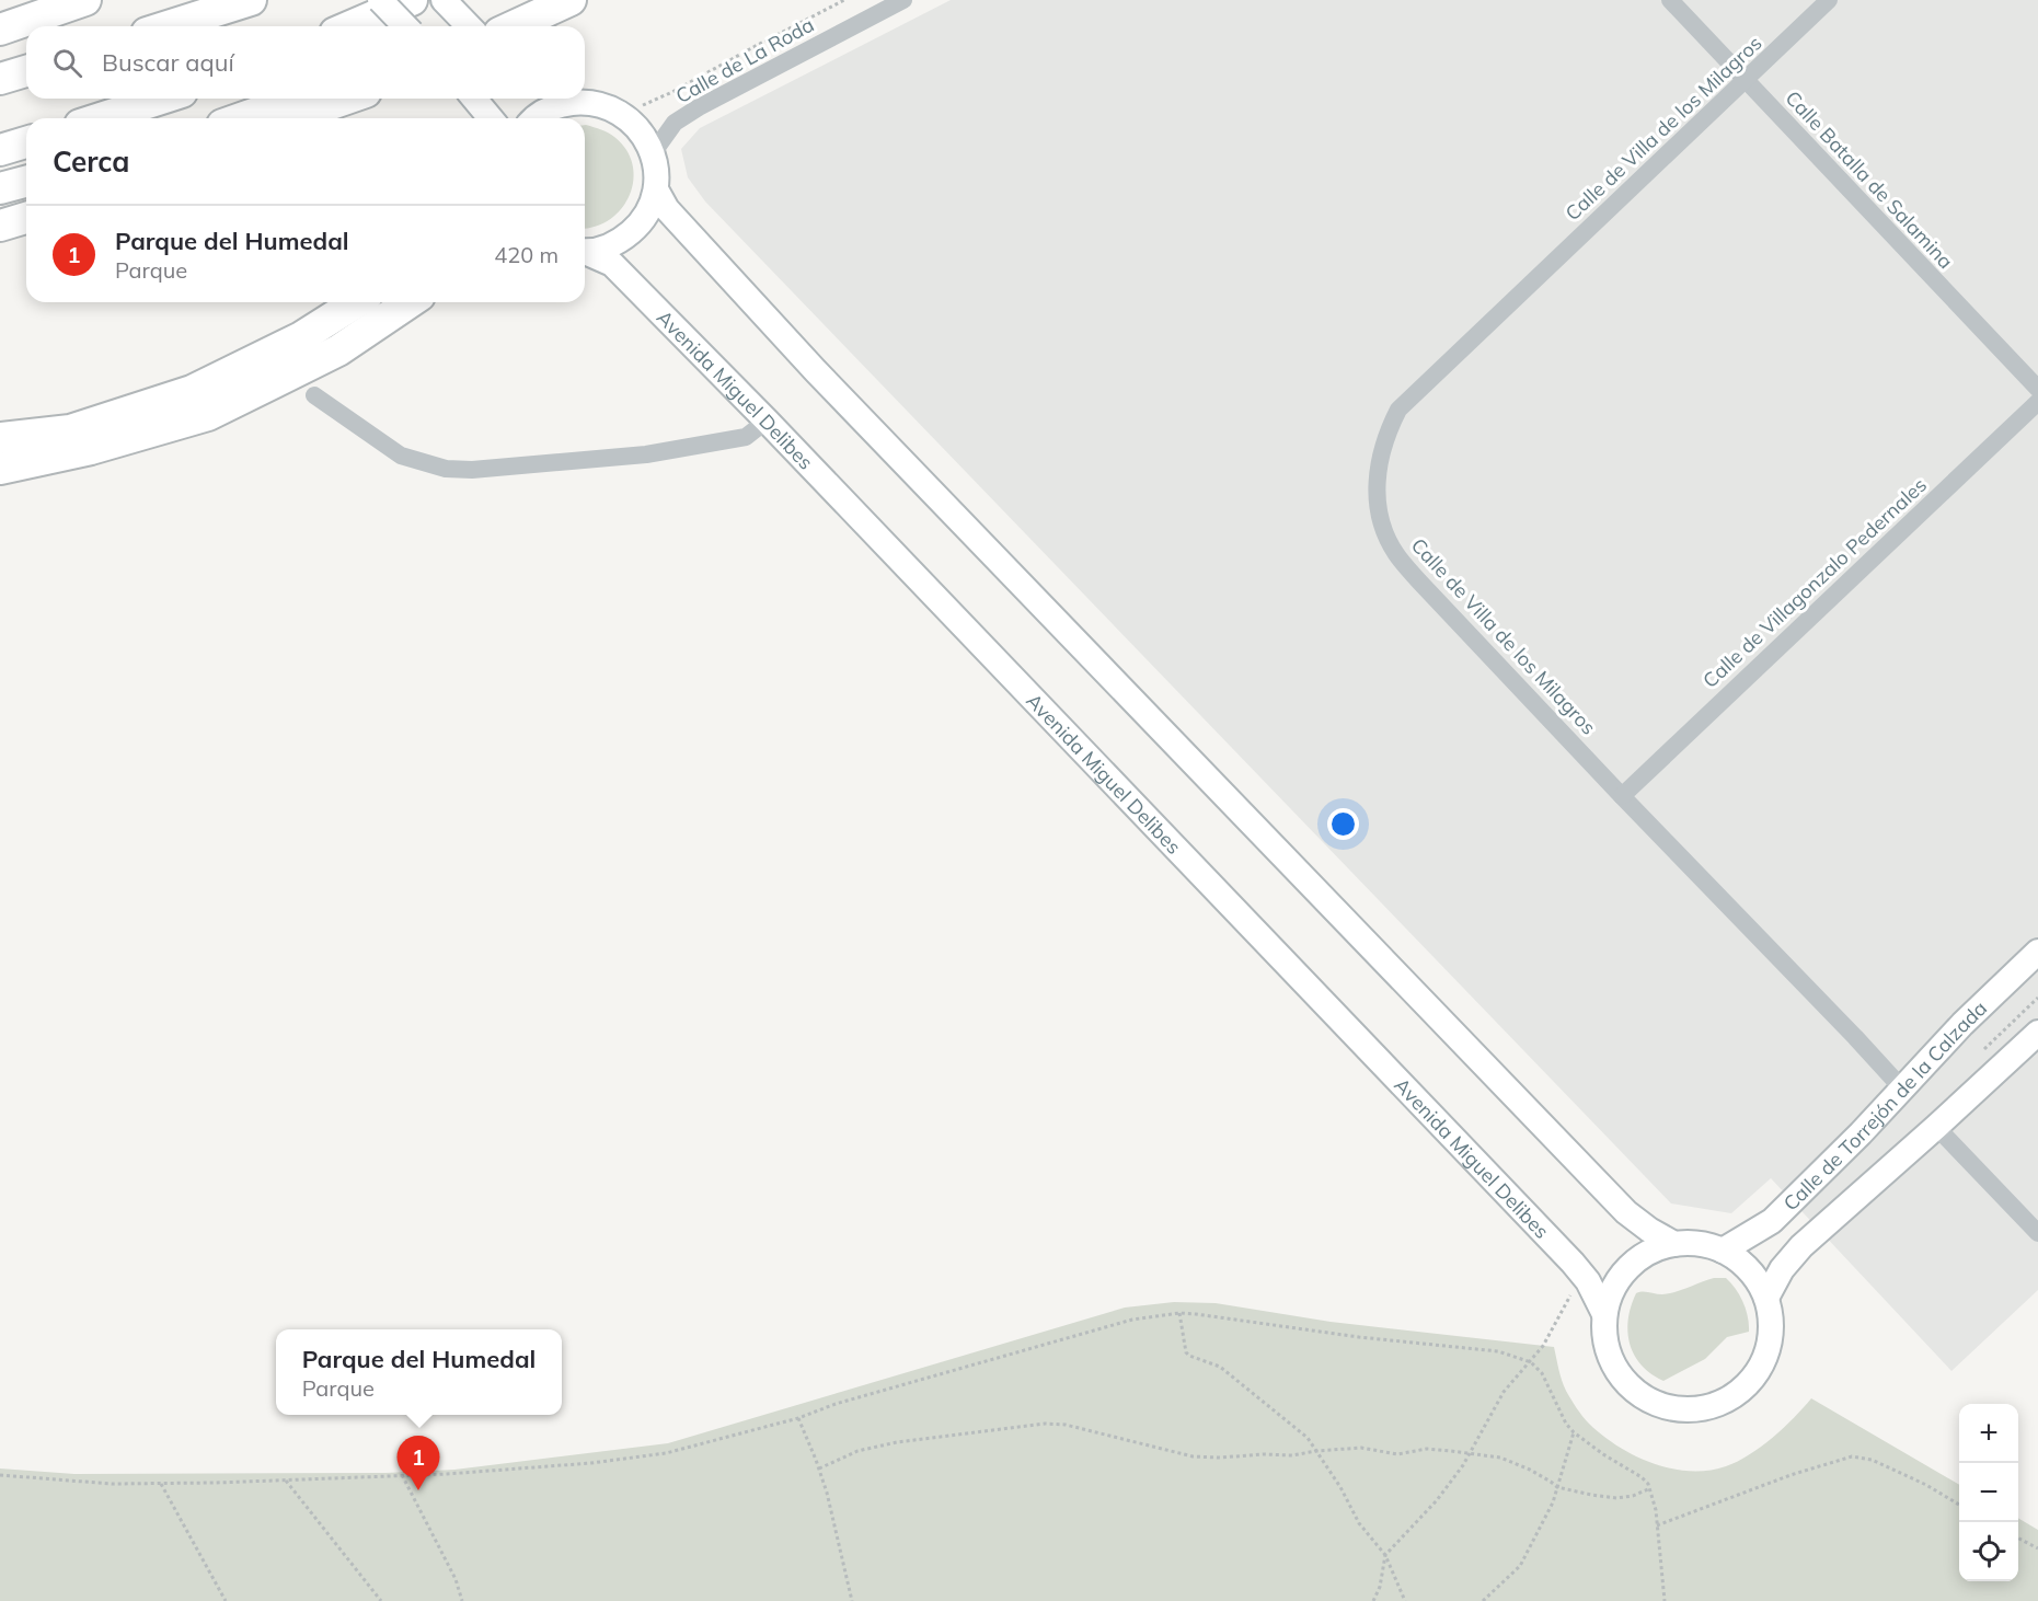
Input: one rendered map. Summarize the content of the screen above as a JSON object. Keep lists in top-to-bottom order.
{
  "streets": {
    "main road": ["Avenida Miguel Delibes", "Calle de Torrejón de la Calzada"],
    "street": [
      "Calle de La Roda",
      "Calle de Villa de los Milagros",
      "Calle Batalla de Salamina",
      "Calle de Villagonzalo Pedernales"
    ]
  },
  "crossings": [
    ["Calle de Villa de los Milagros", "Calle Batalla de Salamina"],
    ["Calle de Villa de los Milagros", "Calle de Villagonzalo Pedernales"],
    ["Calle de Villa de los Milagros", "Calle de Torrejón de la Calzada"],
    ["Avenida Miguel Delibes", "Calle de Torrejón de la Calzada"]
  ],
  "page": {
    "search": "Buscar aquí",
    "heading": "Cerca",
    "list": [
      {
        "mark": "1",
        "name": "Parque del Humedal",
        "note": "Parque",
        "value": "420 m"
      }
    ],
    "popup": ["Parque del Humedal", "Parque"],
    "map_buttons": ["+", "−"],
    "pins": "1"
  }
}
